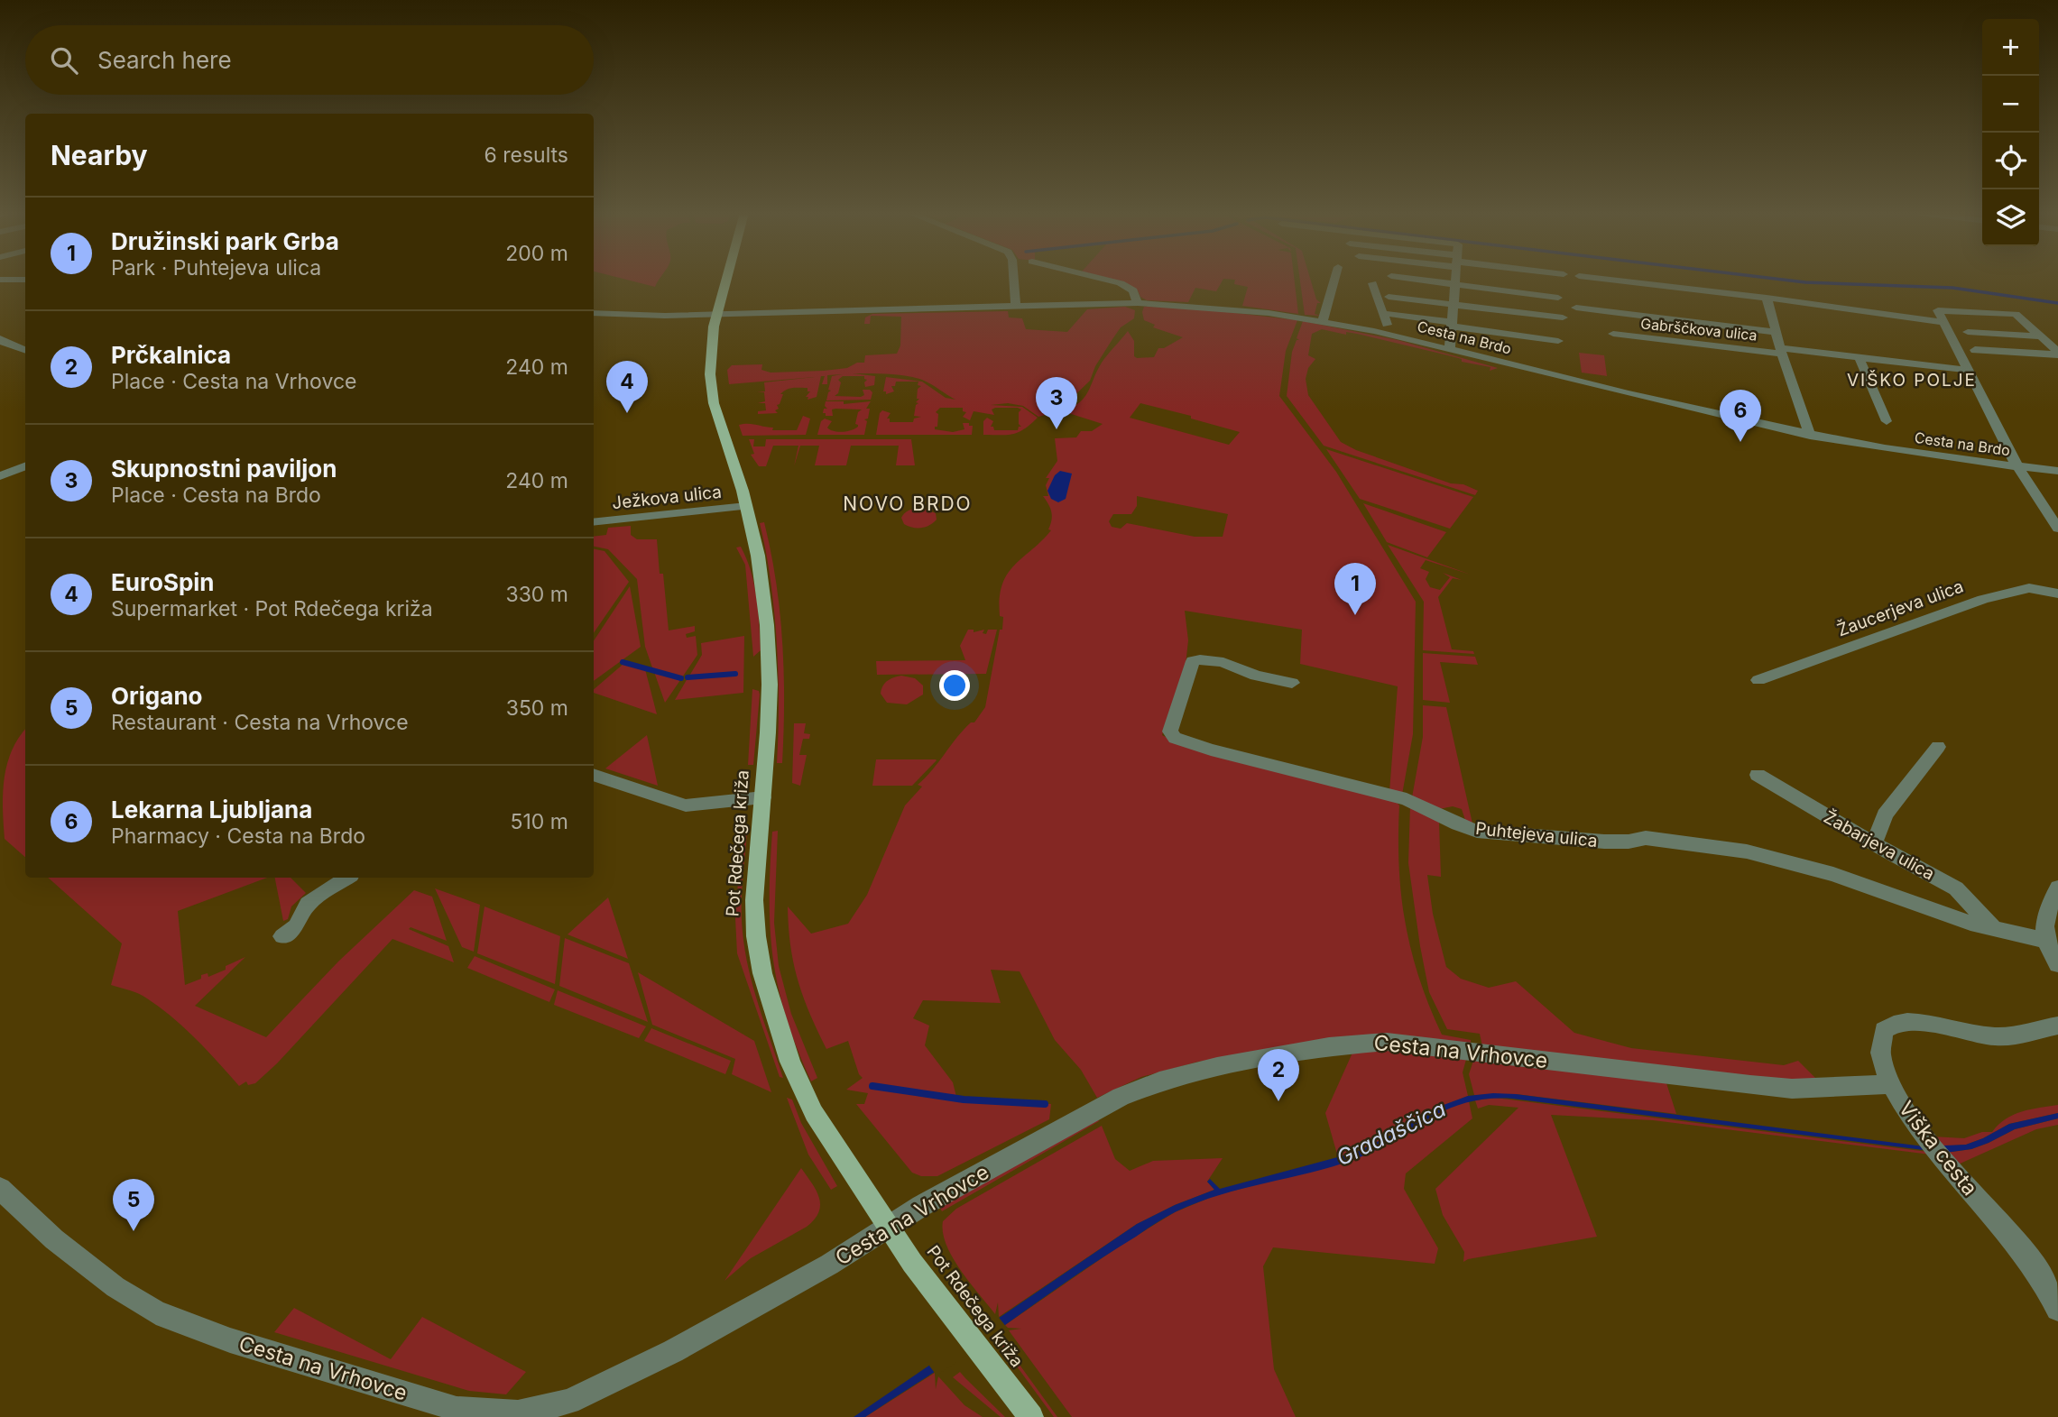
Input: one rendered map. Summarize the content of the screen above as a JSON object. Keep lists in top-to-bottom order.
{
  "streets": {
    "main road": ["Pot Rdečega križa"],
    "street": [
      "Gabrščkova ulica",
      "Cesta na Brdo",
      "Ježkova ulica",
      "Žaucerjeva ulica",
      "Puhtejeva ulica",
      "Žabarjeva ulica",
      "Cesta na Vrhovce",
      "Viška cesta"
    ]
  },
  "crossings": [
    ["Gabrščkova ulica", "Cesta na Brdo"],
    ["Cesta na Brdo", "Pot Rdečega križa"],
    ["Ježkova ulica", "Pot Rdečega križa"],
    ["Puhtejeva ulica", "Žabarjeva ulica"],
    ["Pot Rdečega križa", "Cesta na Vrhovce"],
    ["Cesta na Vrhovce", "Viška cesta"]
  ],
  "districts": ["VIŠKO POLJE", "NOVO BRDO"],
  "water": ["Gradaščica"],
  "page": {
    "map_buttons": ["+", "−"],
    "search": "Search here",
    "heading": ["Nearby", "6 results"],
    "list": [
      {
        "mark": "1",
        "name": "Družinski park Grba",
        "note": "Park · Puhtejeva ulica",
        "value": "200 m"
      },
      {
        "mark": "2",
        "name": "Prčkalnica",
        "note": "Place · Cesta na Vrhovce",
        "value": "240 m"
      },
      {
        "mark": "3",
        "name": "Skupnostni paviljon",
        "note": "Place · Cesta na Brdo",
        "value": "240 m"
      },
      {
        "mark": "4",
        "name": "EuroSpin",
        "note": "Supermarket · Pot Rdečega križa",
        "value": "330 m"
      },
      {
        "mark": "5",
        "name": "Origano",
        "note": "Restaurant · Cesta na Vrhovce",
        "value": "350 m"
      },
      {
        "mark": "6",
        "name": "Lekarna Ljubljana",
        "note": "Pharmacy · Cesta na Brdo",
        "value": "510 m"
      }
    ],
    "pins": [
      "4",
      "3",
      "6",
      "1",
      "2",
      "5"
    ]
  }
}
